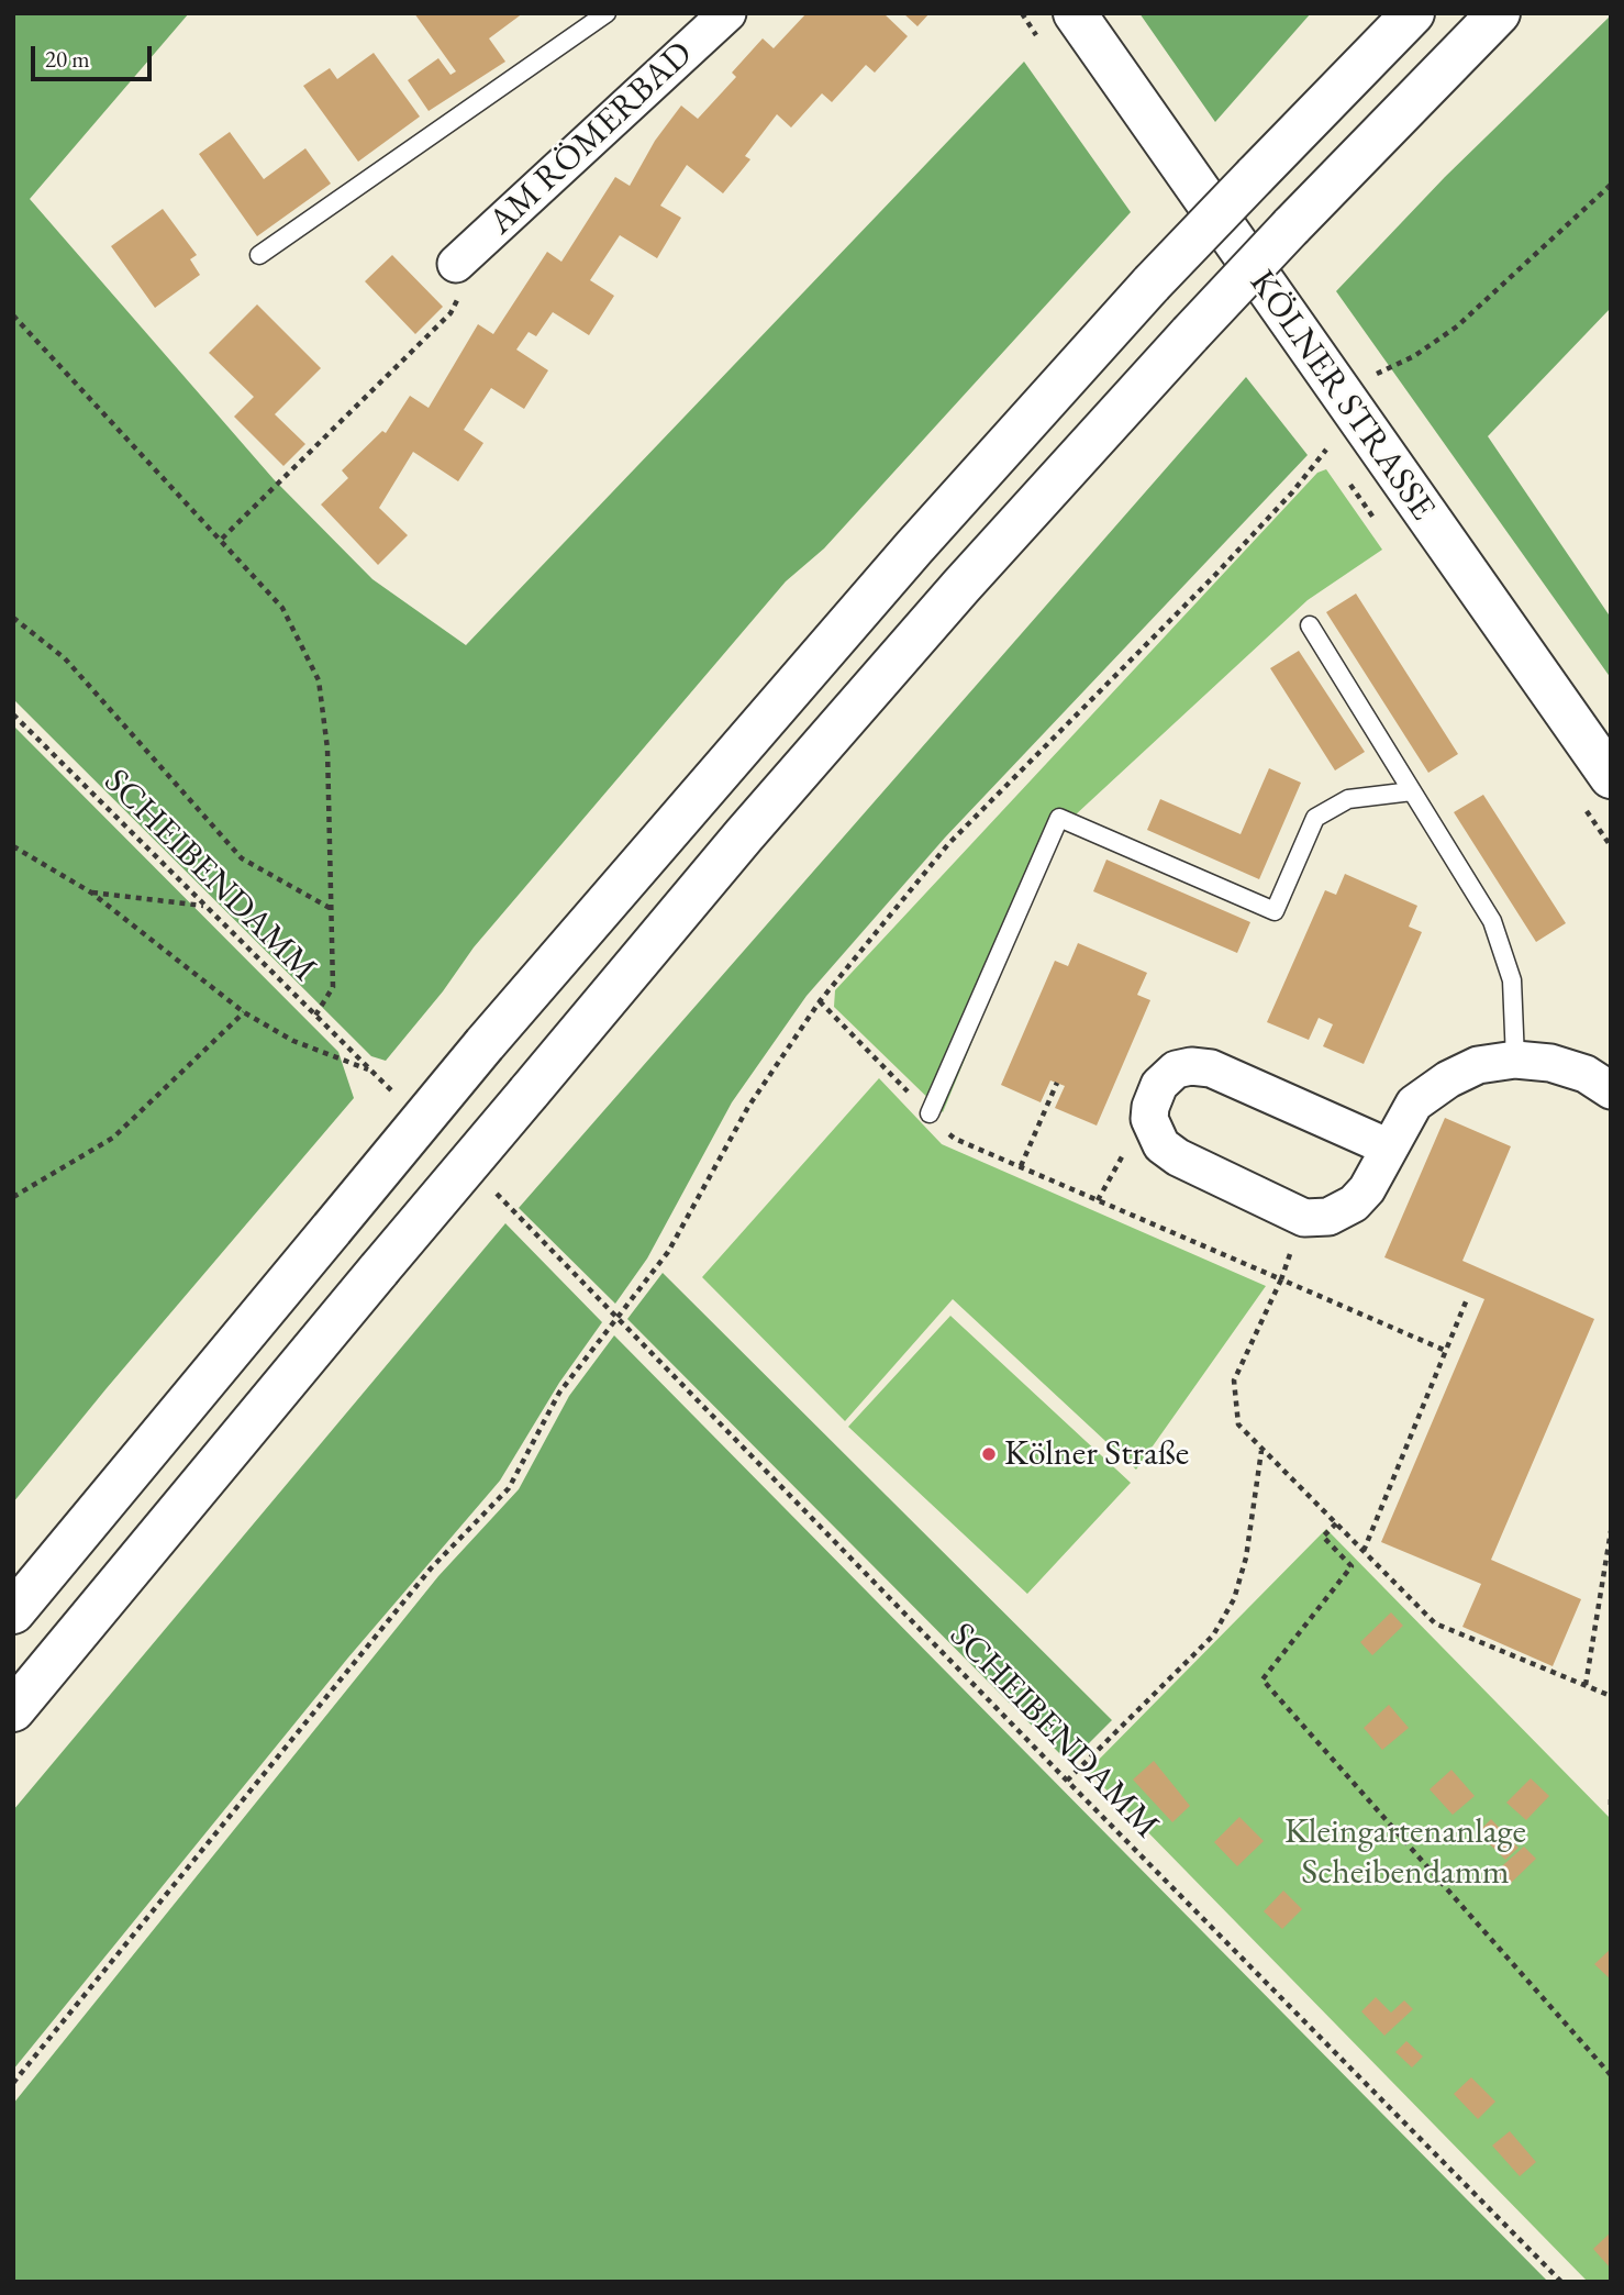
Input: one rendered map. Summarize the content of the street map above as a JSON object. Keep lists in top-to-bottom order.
{
  "streets": {
    "main road": ["KÖLNER STRASSE"],
    "street": ["AM RÖMERBAD"],
    "path": ["SCHEIBENDAMM"]
  },
  "parks": ["Kleingartenanlage Scheibendamm"],
  "places": ["Kölner Straße"],
  "scale_bar": "20 m"
}
